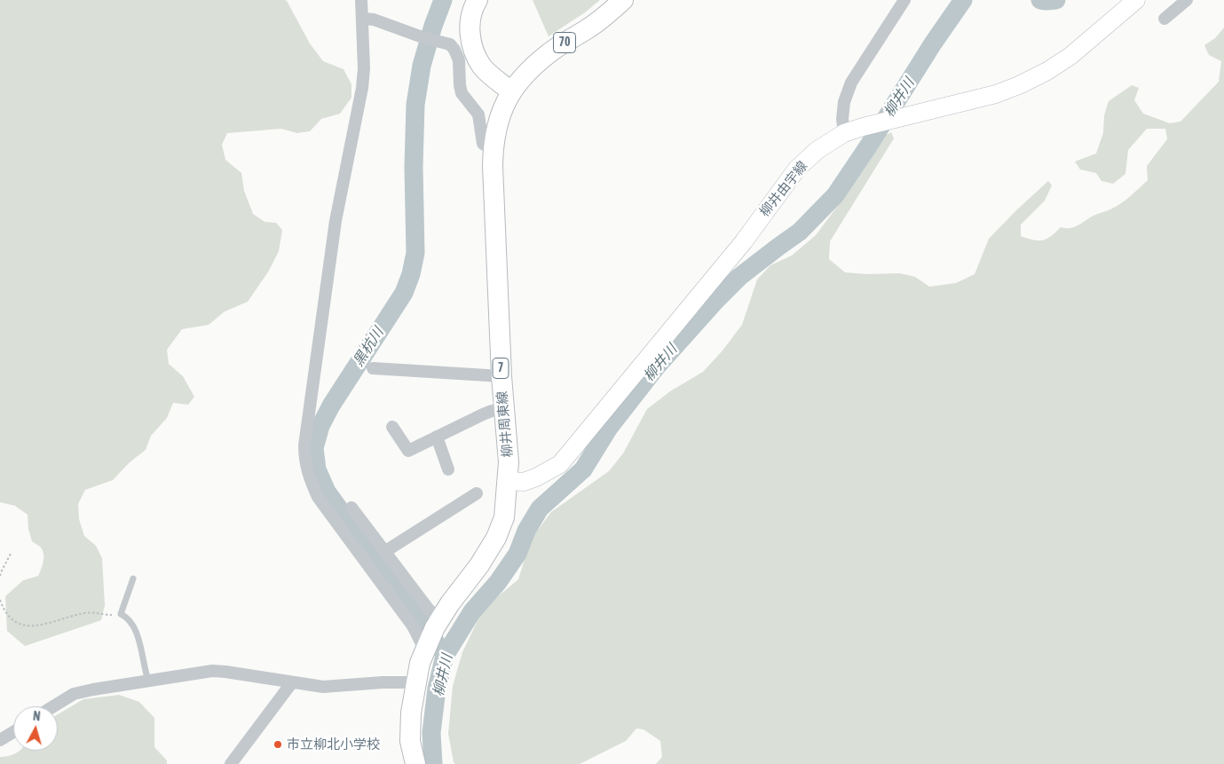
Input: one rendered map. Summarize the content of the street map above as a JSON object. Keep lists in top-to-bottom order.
{
  "streets": {
    "main road": [
      "70",
      "柳井由宇線",
      "7",
      "柳井周東線"
    ]
  },
  "crossings": [
    ["70", "柳井周東線"],
    ["柳井由宇線", "柳井周東線"]
  ],
  "water": ["柳井川", "黒杭川"],
  "places": ["市立柳北小学校"],
  "north": "top"
}
